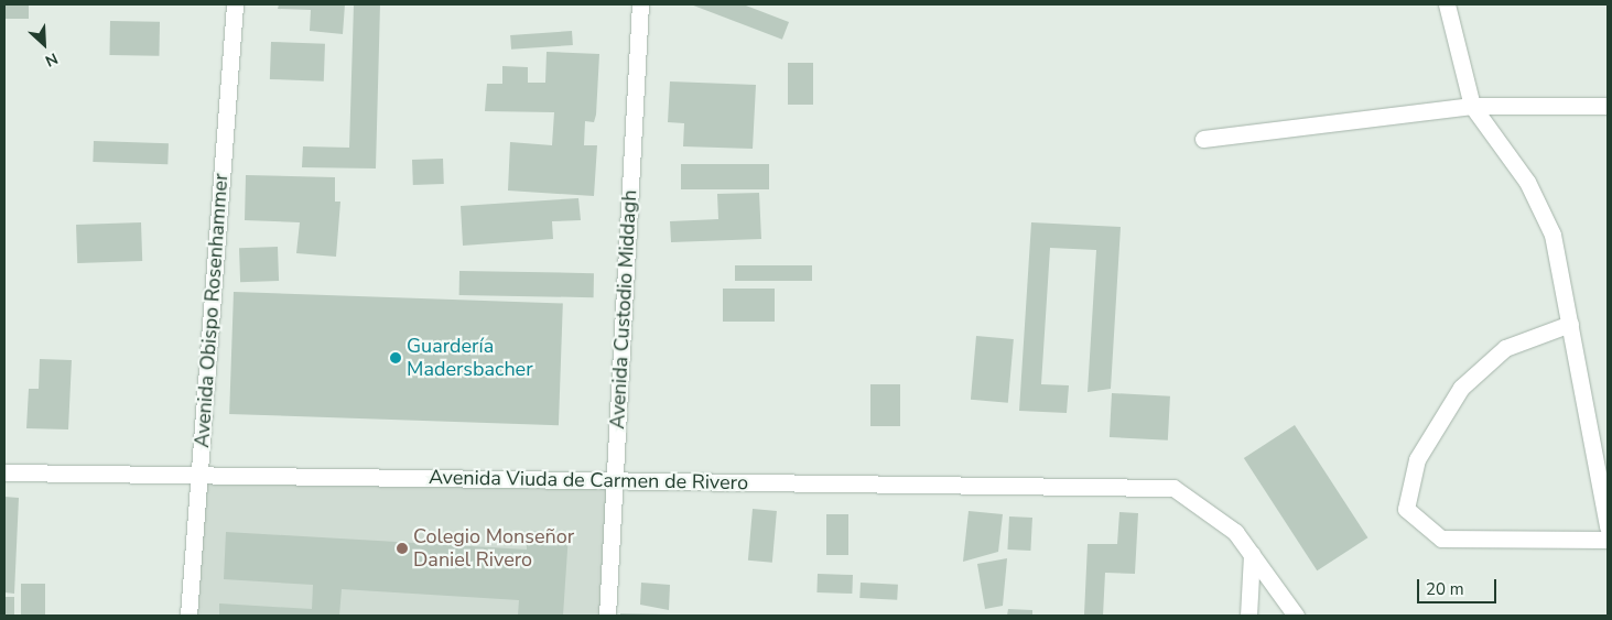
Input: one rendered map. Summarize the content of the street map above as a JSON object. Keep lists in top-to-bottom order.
{
  "streets": {
    "street": ["Avenida Custodio Middagh", "Avenida Obispo Rosenhammer", "Avenida Viuda de Carmen de Rivero"]
  },
  "crossings": [
    ["Avenida Custodio Middagh", "Avenida Viuda de Carmen de Rivero"],
    ["Avenida Obispo Rosenhammer", "Avenida Viuda de Carmen de Rivero"]
  ],
  "places": ["Guardería Madersbacher", "Colegio Monseñor Daniel Rivero"],
  "scale_bar": "20 m",
  "north": "bottom right"
}
